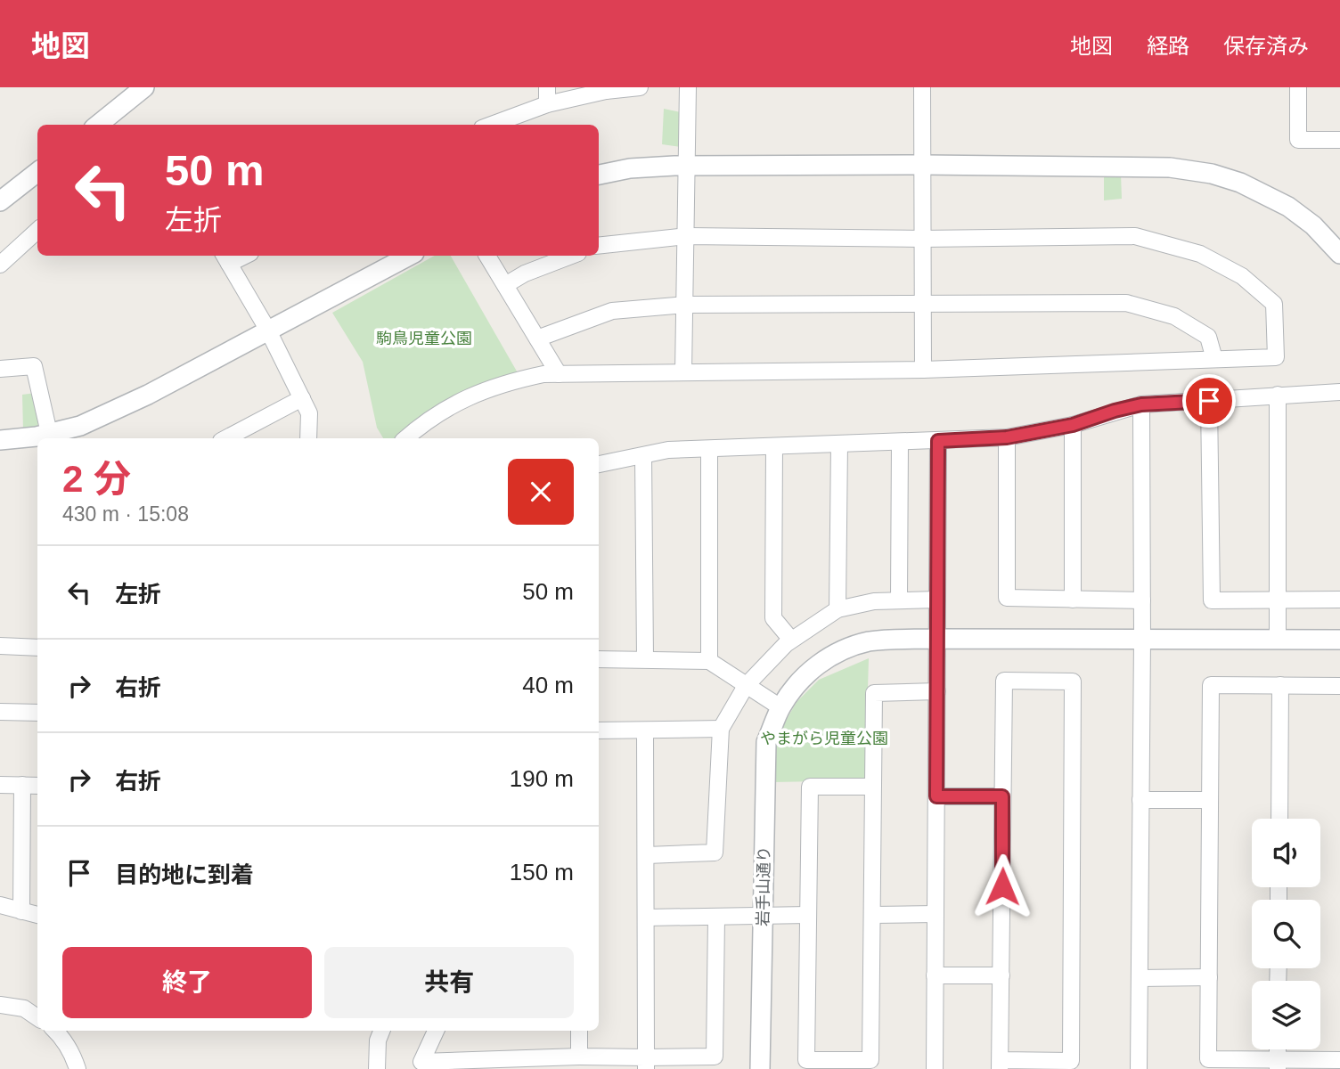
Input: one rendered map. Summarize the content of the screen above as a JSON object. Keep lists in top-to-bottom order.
{
  "streets": {
    "street": ["岩手山通り"]
  },
  "parks": ["駒鳥児童公園", "やまがら児童公園"],
  "page": {
    "header": "地図",
    "nav": ["地図", "経路", "保存済み"],
    "turn": ["50 m", "左折"],
    "heading": ["2 分", "430 m · 15:08"],
    "list": [
      {
        "name": "左折",
        "value": "50 m"
      },
      {
        "name": "右折",
        "value": "40 m"
      },
      {
        "name": "右折",
        "value": "190 m"
      },
      {
        "name": "目的地に到着",
        "value": "150 m"
      }
    ],
    "buttons": ["終了", "共有"]
  }
}
